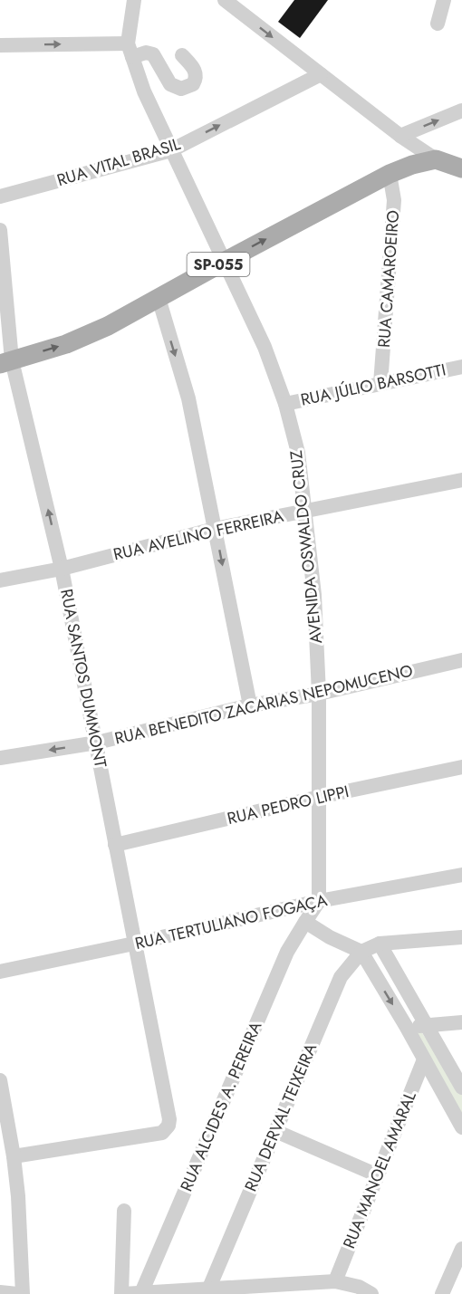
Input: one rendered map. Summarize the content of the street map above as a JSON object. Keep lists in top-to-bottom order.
{
  "streets": {
    "main road": ["SP-055"],
    "street": [
      "RUA VITAL BRASIL",
      "RUA CAMAROEIRO",
      "RUA JÚLIO BARSOTTI",
      "RUA AVELINO FERREIRA",
      "AVENIDA OSWALDO CRUZ",
      "RUA SANTOS DUMMONT",
      "RUA BENEDITO ZACARIAS NEPOMUCENO",
      "RUA PEDRO LIPPI",
      "RUA TERTULIANO FOGAÇA",
      "RUA ALCIDES A. PEREIRA",
      "RUA DERVAL TEIXEIRA",
      "RUA MANOEL AMARAL"
    ]
  },
  "crossings": [
    ["RUA VITAL BRASIL", "AVENIDA OSWALDO CRUZ"],
    ["SP-055", "RUA CAMAROEIRO"],
    ["SP-055", "AVENIDA OSWALDO CRUZ"],
    ["SP-055", "RUA SANTOS DUMMONT"],
    ["RUA CAMAROEIRO", "RUA JÚLIO BARSOTTI"],
    ["RUA JÚLIO BARSOTTI", "AVENIDA OSWALDO CRUZ"],
    ["RUA AVELINO FERREIRA", "AVENIDA OSWALDO CRUZ"],
    ["RUA AVELINO FERREIRA", "RUA SANTOS DUMMONT"],
    ["AVENIDA OSWALDO CRUZ", "RUA BENEDITO ZACARIAS NEPOMUCENO"],
    ["AVENIDA OSWALDO CRUZ", "RUA PEDRO LIPPI"],
    ["AVENIDA OSWALDO CRUZ", "RUA TERTULIANO FOGAÇA"],
    ["AVENIDA OSWALDO CRUZ", "RUA ALCIDES A. PEREIRA"],
    ["RUA SANTOS DUMMONT", "RUA BENEDITO ZACARIAS NEPOMUCENO"],
    ["RUA SANTOS DUMMONT", "RUA PEDRO LIPPI"],
    ["RUA SANTOS DUMMONT", "RUA TERTULIANO FOGAÇA"],
    ["RUA TERTULIANO FOGAÇA", "RUA ALCIDES A. PEREIRA"]
  ],
  "one_way": ["RUA VITAL BRASIL"]
}
